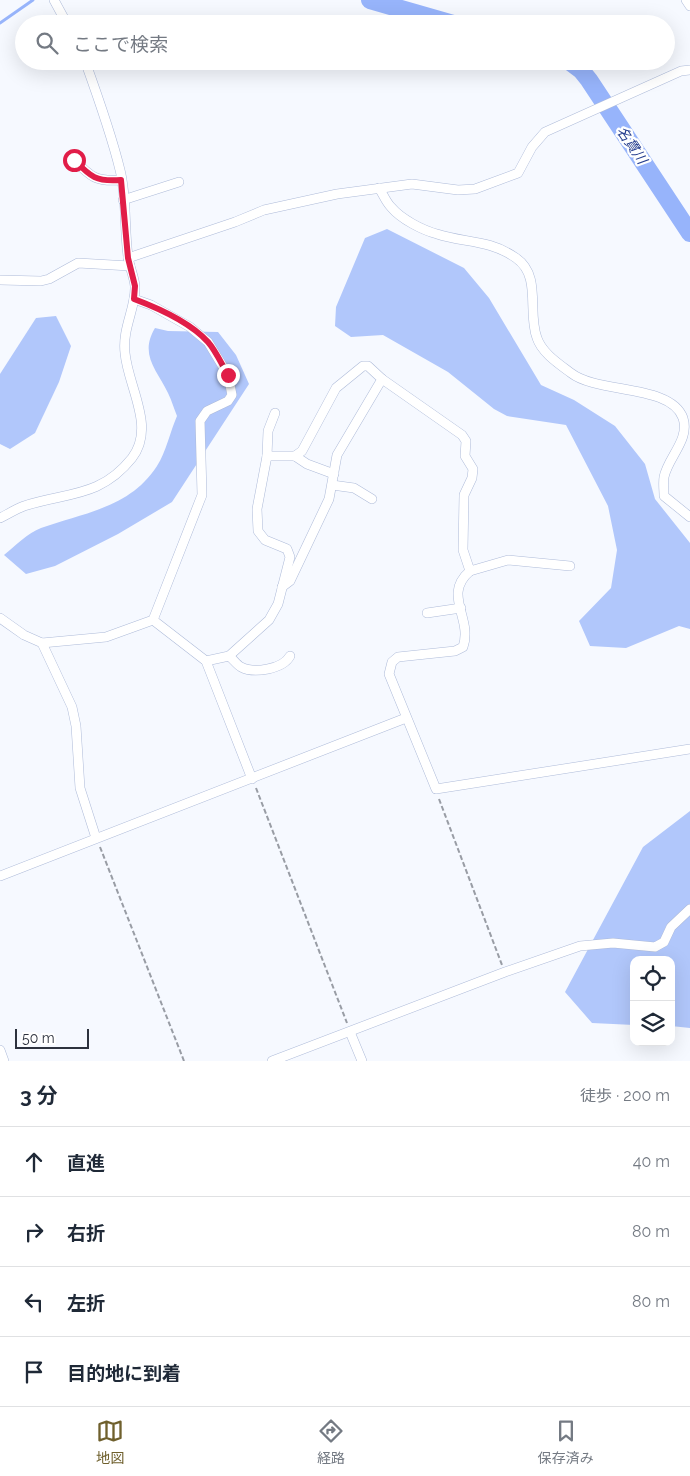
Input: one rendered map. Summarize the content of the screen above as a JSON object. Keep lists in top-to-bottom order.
{
  "water": ["名貫川"],
  "scale_bar": "50 m",
  "page": {
    "search": "ここで検索",
    "scale": "50 m",
    "heading": ["3 分", "徒歩 · 200 m"],
    "list": [
      ["直進", "40 m"],
      ["右折", "80 m"],
      ["左折", "80 m"],
      "目的地に到着"
    ],
    "nav": ["地図", "経路", "保存済み"]
  }
}
